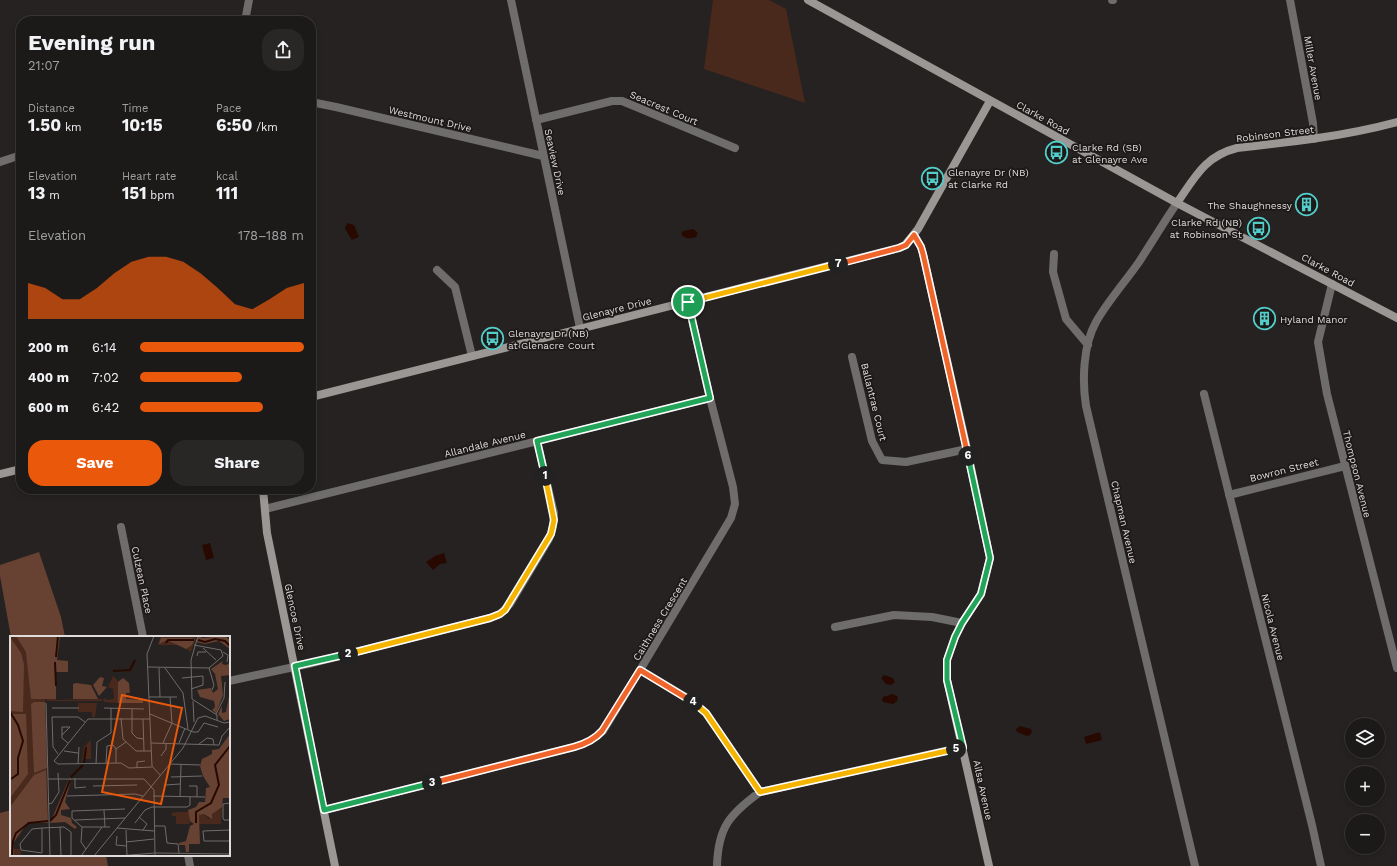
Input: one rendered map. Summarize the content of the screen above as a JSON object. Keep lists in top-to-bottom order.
{
  "streets": {
    "street": [
      "Miller Avenue",
      "Seacrest Court",
      "Clarke Road",
      "Westmount Drive",
      "Robinson Street",
      "Seaview Drive",
      "Glenayre Drive",
      "Ballantrae Court",
      "Allandale Avenue",
      "Bowron Street",
      "Thompson Avenue",
      "Chapman Avenue",
      "Culzean Place",
      "Glencoe Drive",
      "Caithness Crescent",
      "Nicola Avenue",
      "Ailsa Avenue"
    ]
  },
  "crossings": [
    ["Miller Avenue", "Robinson Street"],
    ["Seacrest Court", "Seaview Drive"],
    ["Clarke Road", "Robinson Street"],
    ["Clarke Road", "Glenayre Drive"],
    ["Clarke Road", "Thompson Avenue"],
    ["Clarke Road", "Chapman Avenue"],
    ["Westmount Drive", "Seaview Drive"],
    ["Robinson Street", "Chapman Avenue"],
    ["Seaview Drive", "Glenayre Drive"],
    ["Glenayre Drive", "Caithness Crescent"],
    ["Glenayre Drive", "Ailsa Avenue"],
    ["Ballantrae Court", "Ailsa Avenue"],
    ["Allandale Avenue", "Glencoe Drive"],
    ["Allandale Avenue", "Caithness Crescent"],
    ["Bowron Street", "Thompson Avenue"],
    ["Bowron Street", "Nicola Avenue"],
    ["Glencoe Drive", "Caithness Crescent"]
  ],
  "places": {
    "bus stop": [
      "Clarke Rd (SB) at Glenayre Ave",
      "Glenayre Dr (NB) at Clarke Rd",
      "Clarke Rd (NB) at Robinson St",
      "Glenayre Dr (NB) at Glenacre Court"
    ],
    "building": ["The Shaughnessy", "Hyland Manor"]
  },
  "page": {
    "heading": ["Evening run", "21:07"],
    "stats": [
      ["Distance", "1.50 km"],
      ["Time", "10:15"],
      ["Pace", "6:50 /km"],
      ["Elevation", "13 m"],
      ["Heart rate", "151 bpm"],
      ["kcal", "111"]
    ],
    "chart": ["Elevation", "178–188 m"],
    "pins": [
      "7",
      "6",
      "1",
      "2",
      "4",
      "5",
      "3"
    ],
    "list": [
      {
        "name": "200 m",
        "note": "6:14"
      },
      {
        "name": "400 m",
        "note": "7:02"
      },
      {
        "name": "600 m",
        "note": "6:42"
      }
    ],
    "buttons": ["Save", "Share"],
    "map_buttons": ["+", "−"]
  }
}
